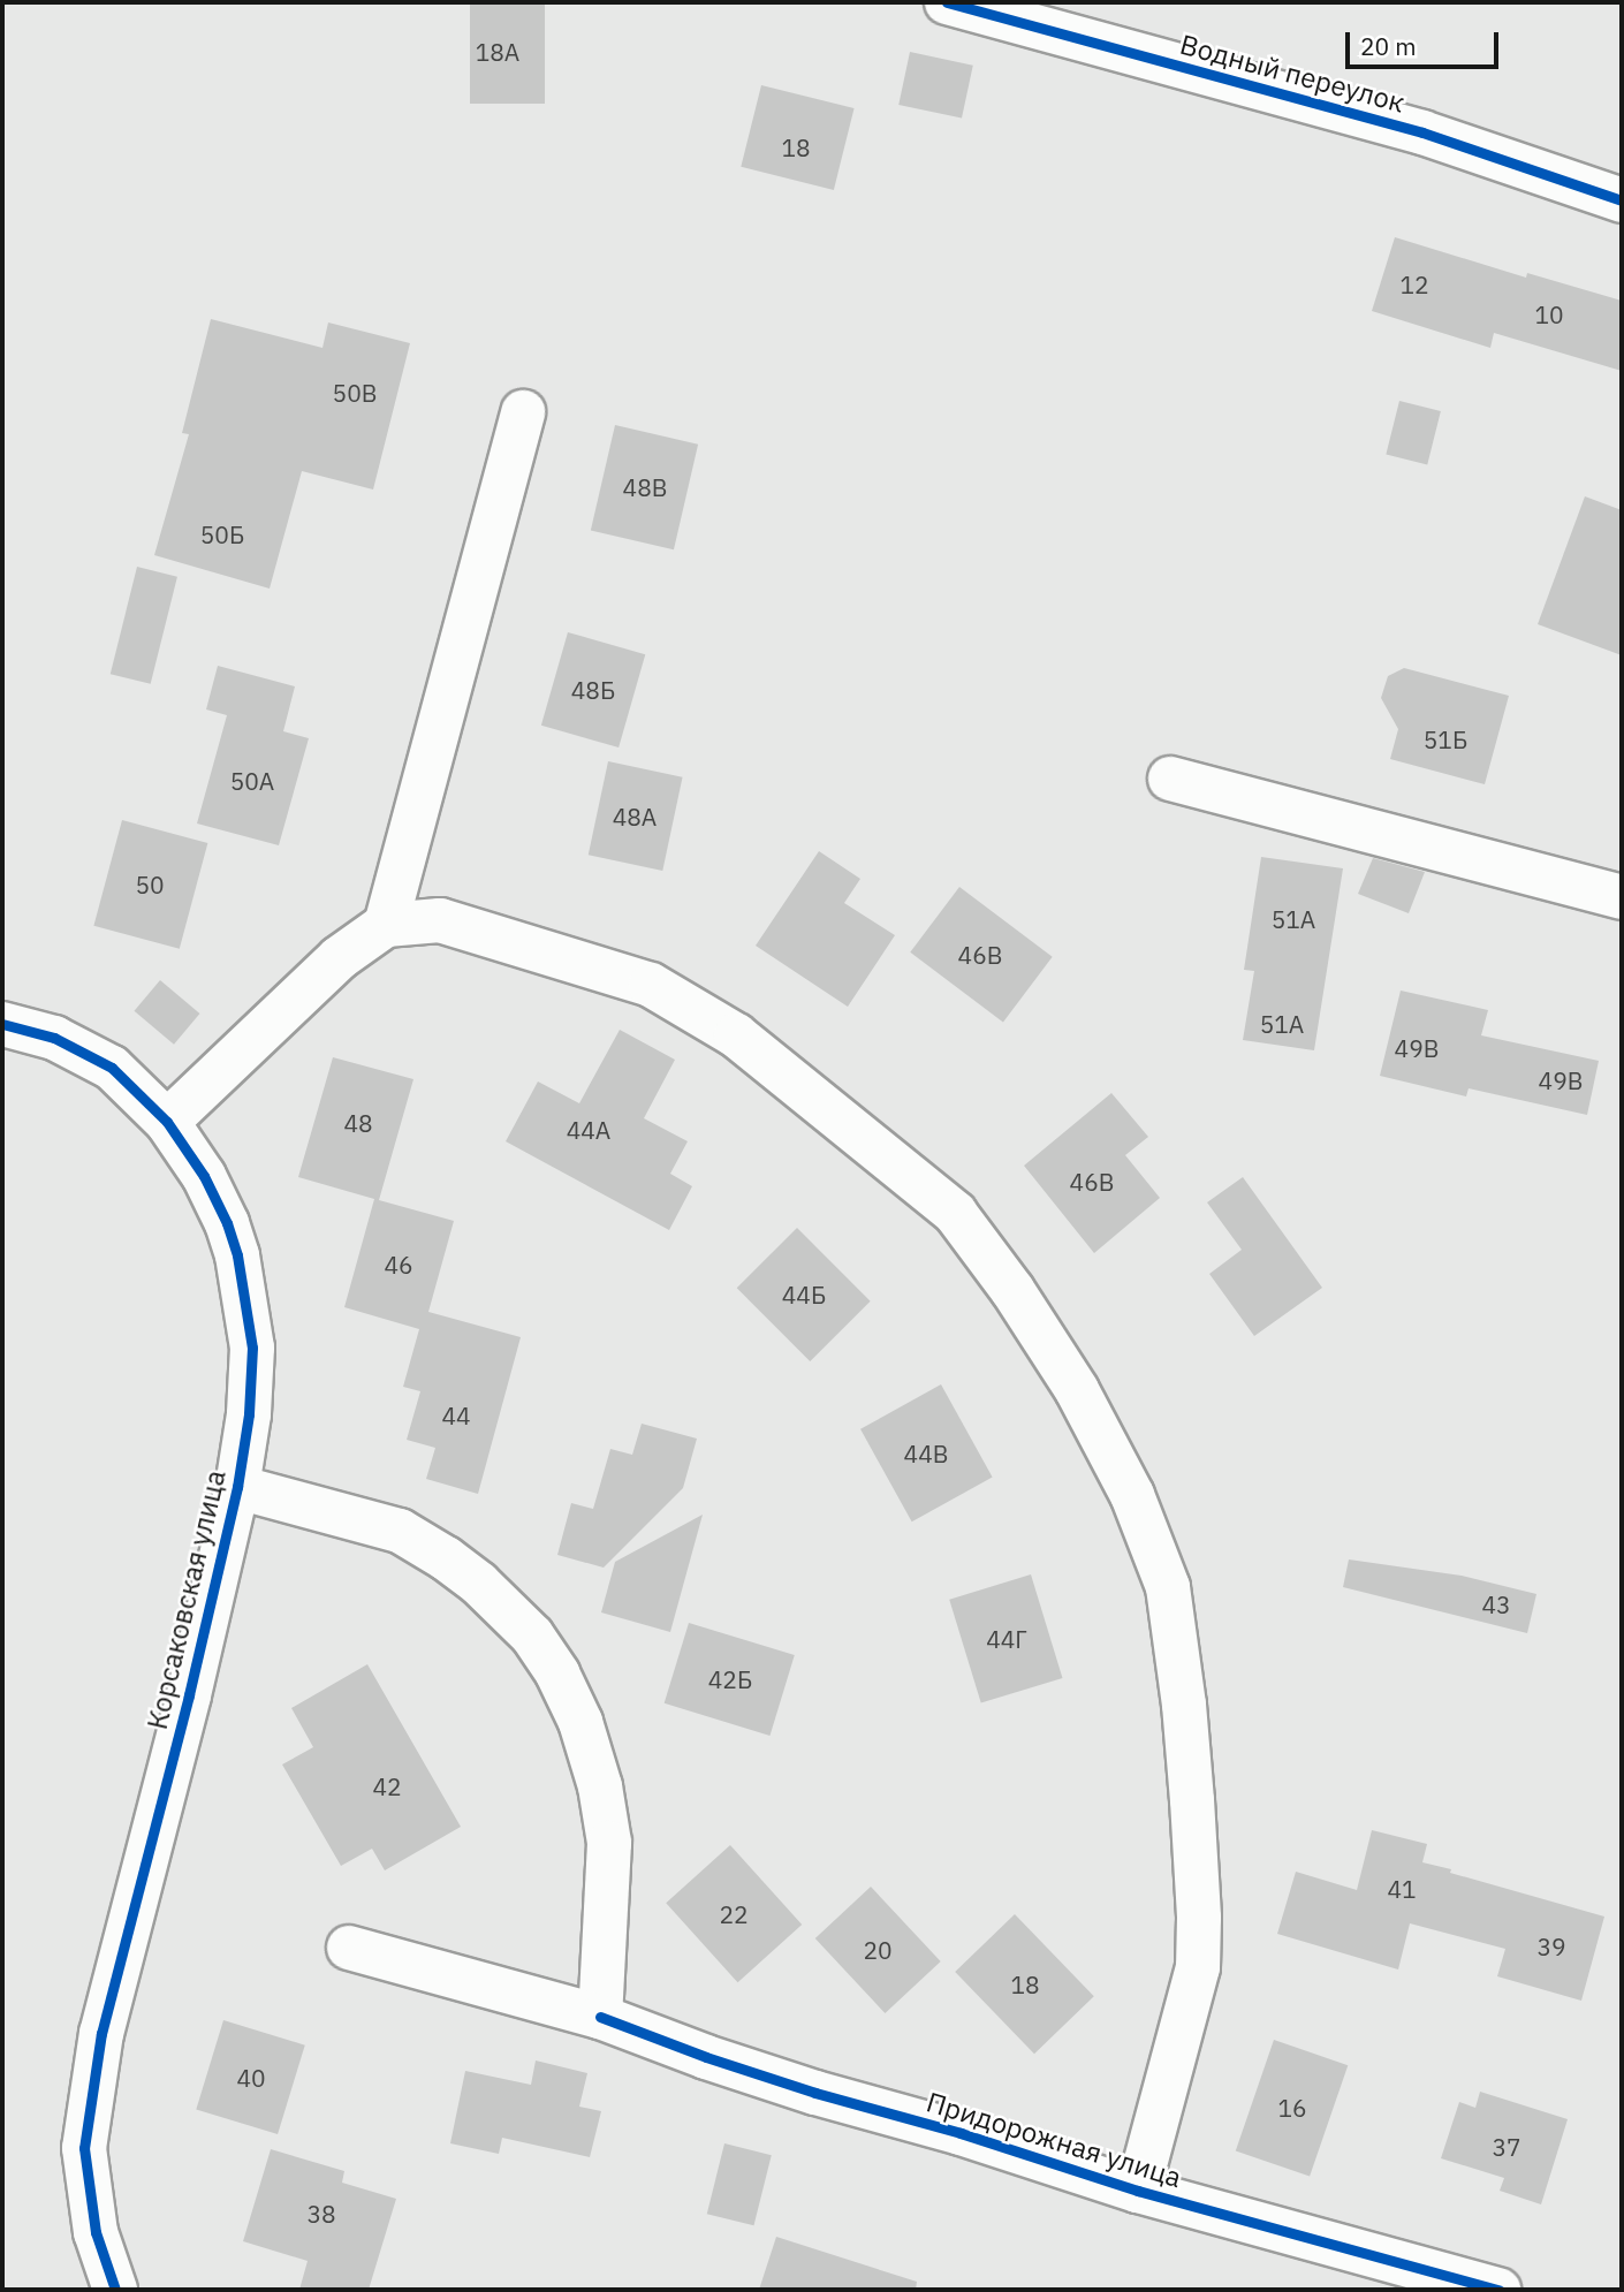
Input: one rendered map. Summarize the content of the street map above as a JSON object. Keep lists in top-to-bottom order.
{
  "streets": {
    "street": ["Водный переулок", "Корсаковская улица", "Придорожная улица"]
  },
  "house_numbers": [
    "18А",
    "18",
    "12",
    "10",
    "50В",
    "48В",
    "50Б",
    "48Б",
    "51Б",
    "50А",
    "48А",
    "50",
    "51А",
    "46В",
    "51А",
    "49В",
    "49В",
    "48",
    "44А",
    "46В",
    "46",
    "44Б",
    "44",
    "44В",
    "43",
    "44Г",
    "42Б",
    "42",
    "41",
    "22",
    "39",
    "20",
    "18",
    "40",
    "16",
    "37",
    "38"
  ],
  "scale_bar": "20 m"
}
